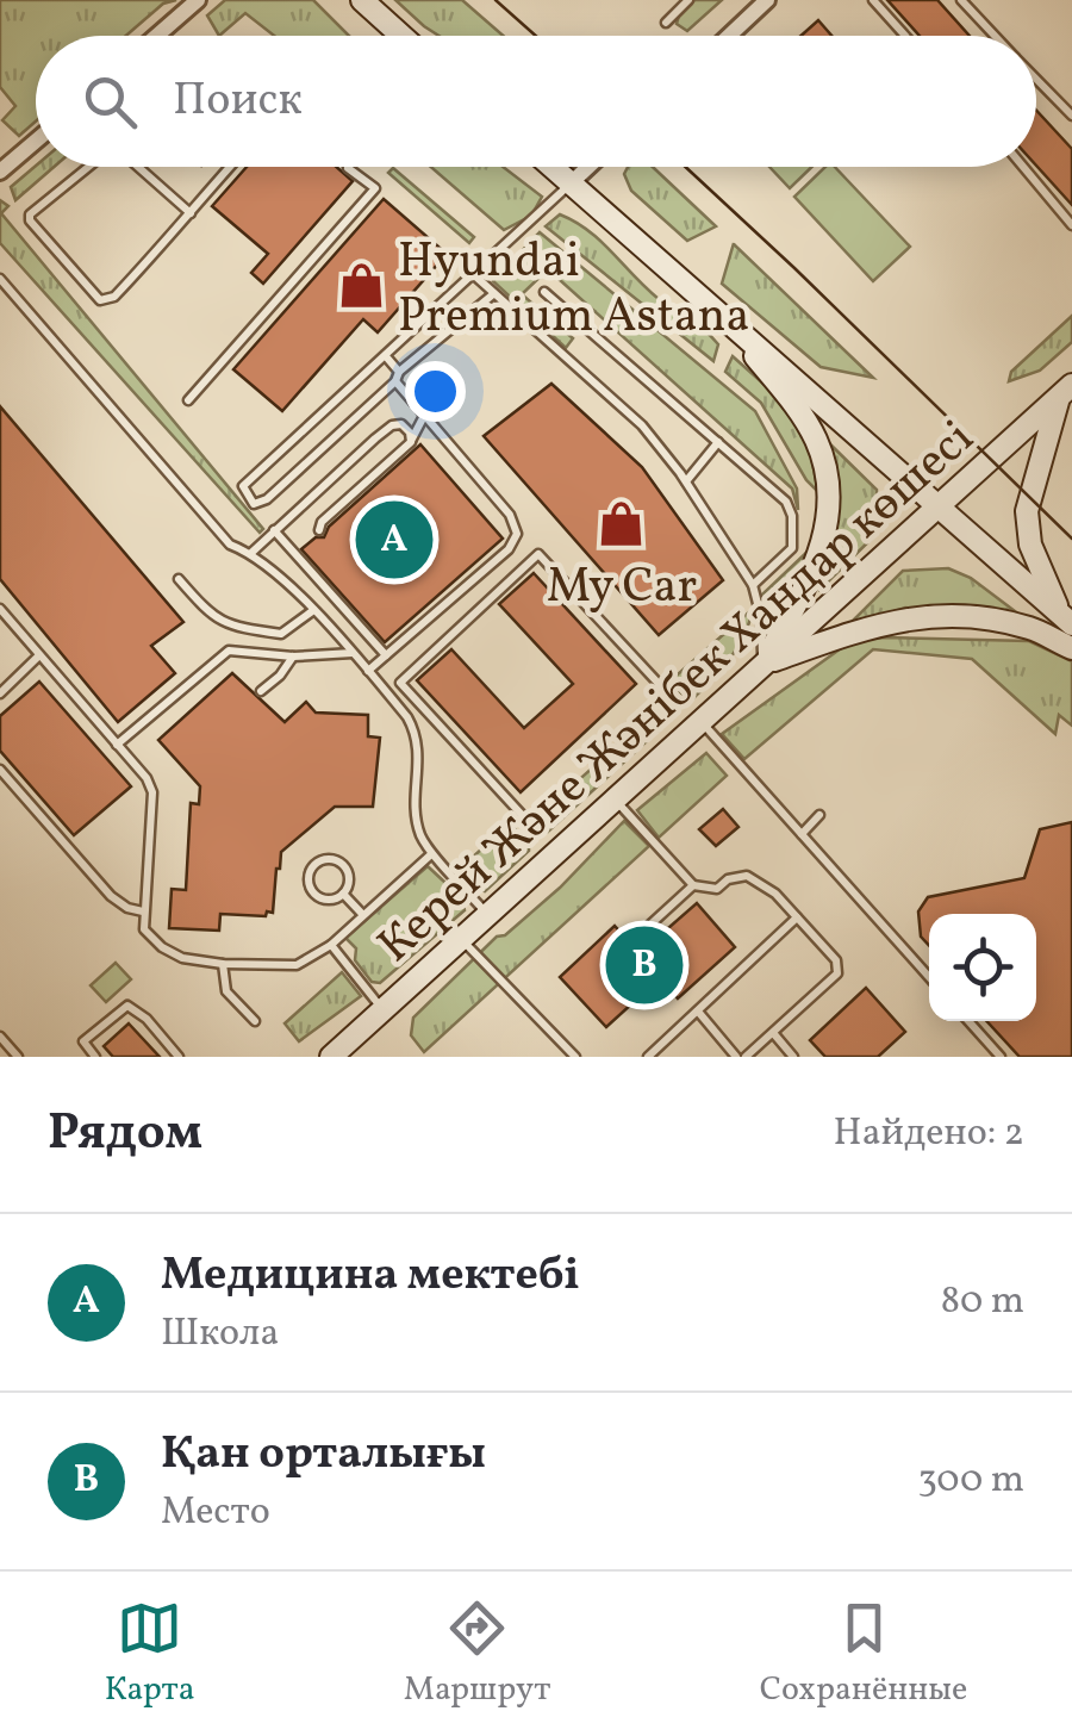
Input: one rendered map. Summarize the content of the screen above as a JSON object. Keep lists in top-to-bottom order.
{
  "streets": {
    "main road": ["Керей Және Жәнібек Хандар көшесі"]
  },
  "places": {
    "shop": ["Hyundai Premium Astana", "My Car"]
  },
  "page": {
    "search": "Поиск",
    "pins": ["A", "B"],
    "heading": ["Рядом", "Найдено: 2"],
    "list": [
      {
        "mark": "A",
        "name": "Медицина мектебі",
        "note": "Школа",
        "value": "80 m"
      },
      {
        "mark": "B",
        "name": "Қан орталығы",
        "note": "Место",
        "value": "300 m"
      }
    ],
    "nav": ["Карта", "Маршрут", "Сохранённые"]
  }
}
